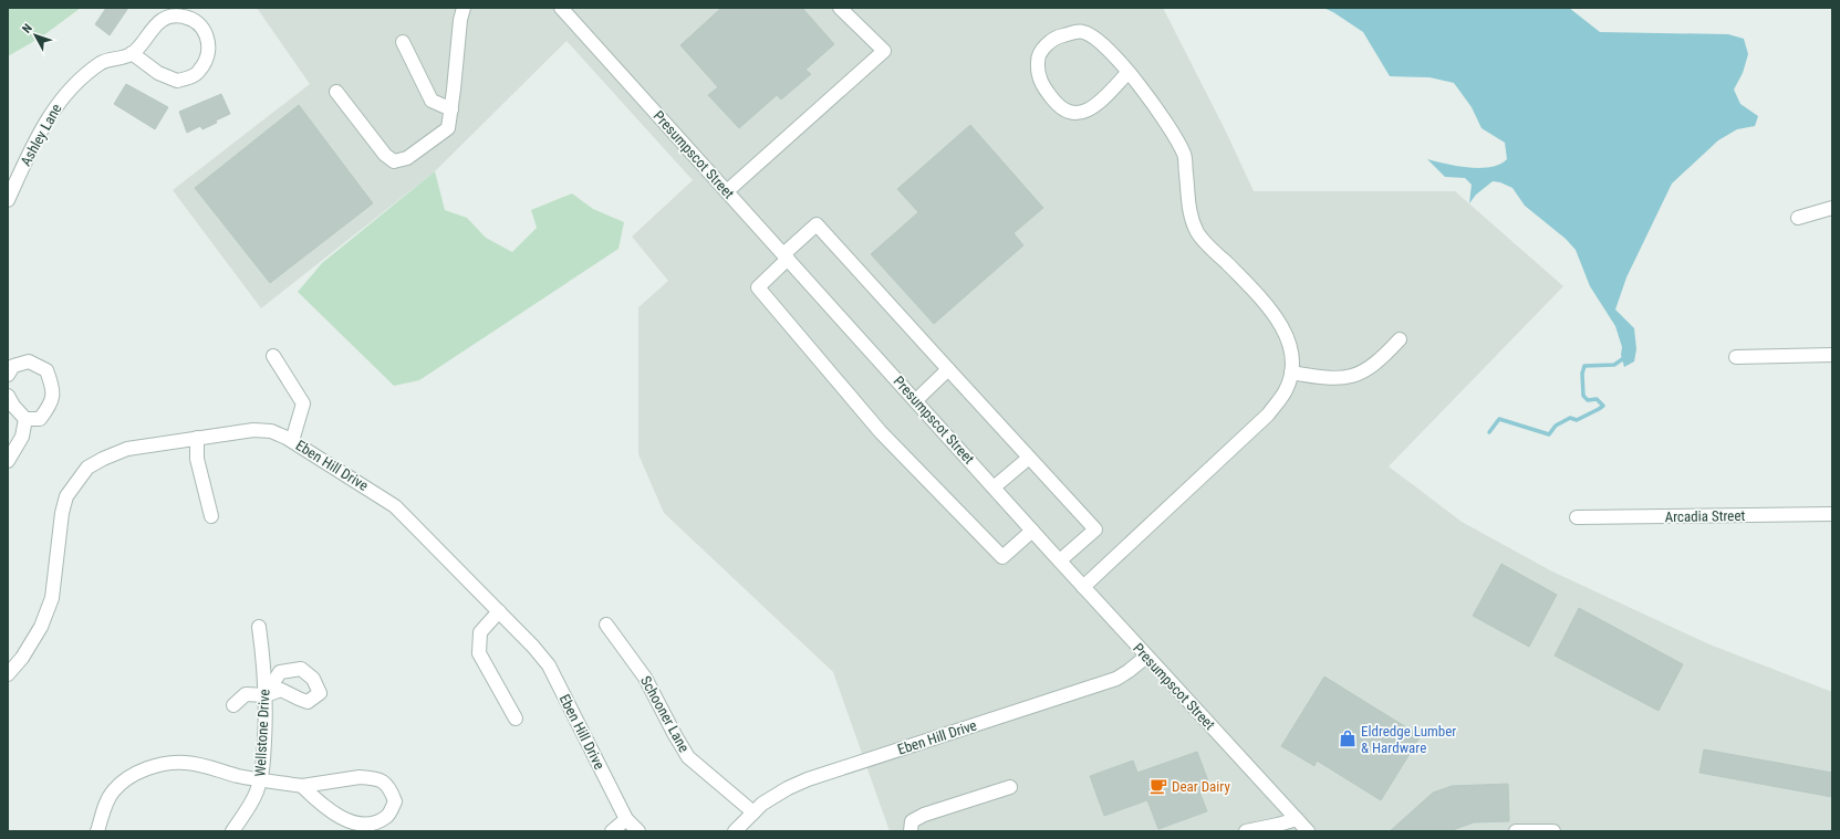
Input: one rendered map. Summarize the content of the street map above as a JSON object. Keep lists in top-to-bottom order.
{
  "streets": {
    "street": [
      "Ashley Lane",
      "Presumpscot Street",
      "Eben Hill Drive",
      "Arcadia Street",
      "Schooner Lane",
      "Wellstone Drive"
    ]
  },
  "crossings": [
    ["Presumpscot Street", "Eben Hill Drive"],
    ["Eben Hill Drive", "Schooner Lane"]
  ],
  "places": {
    "shop": ["Eldredge Lumber & Hardware"],
    "cafe": ["Dear Dairy"]
  },
  "north": "top left"
}
